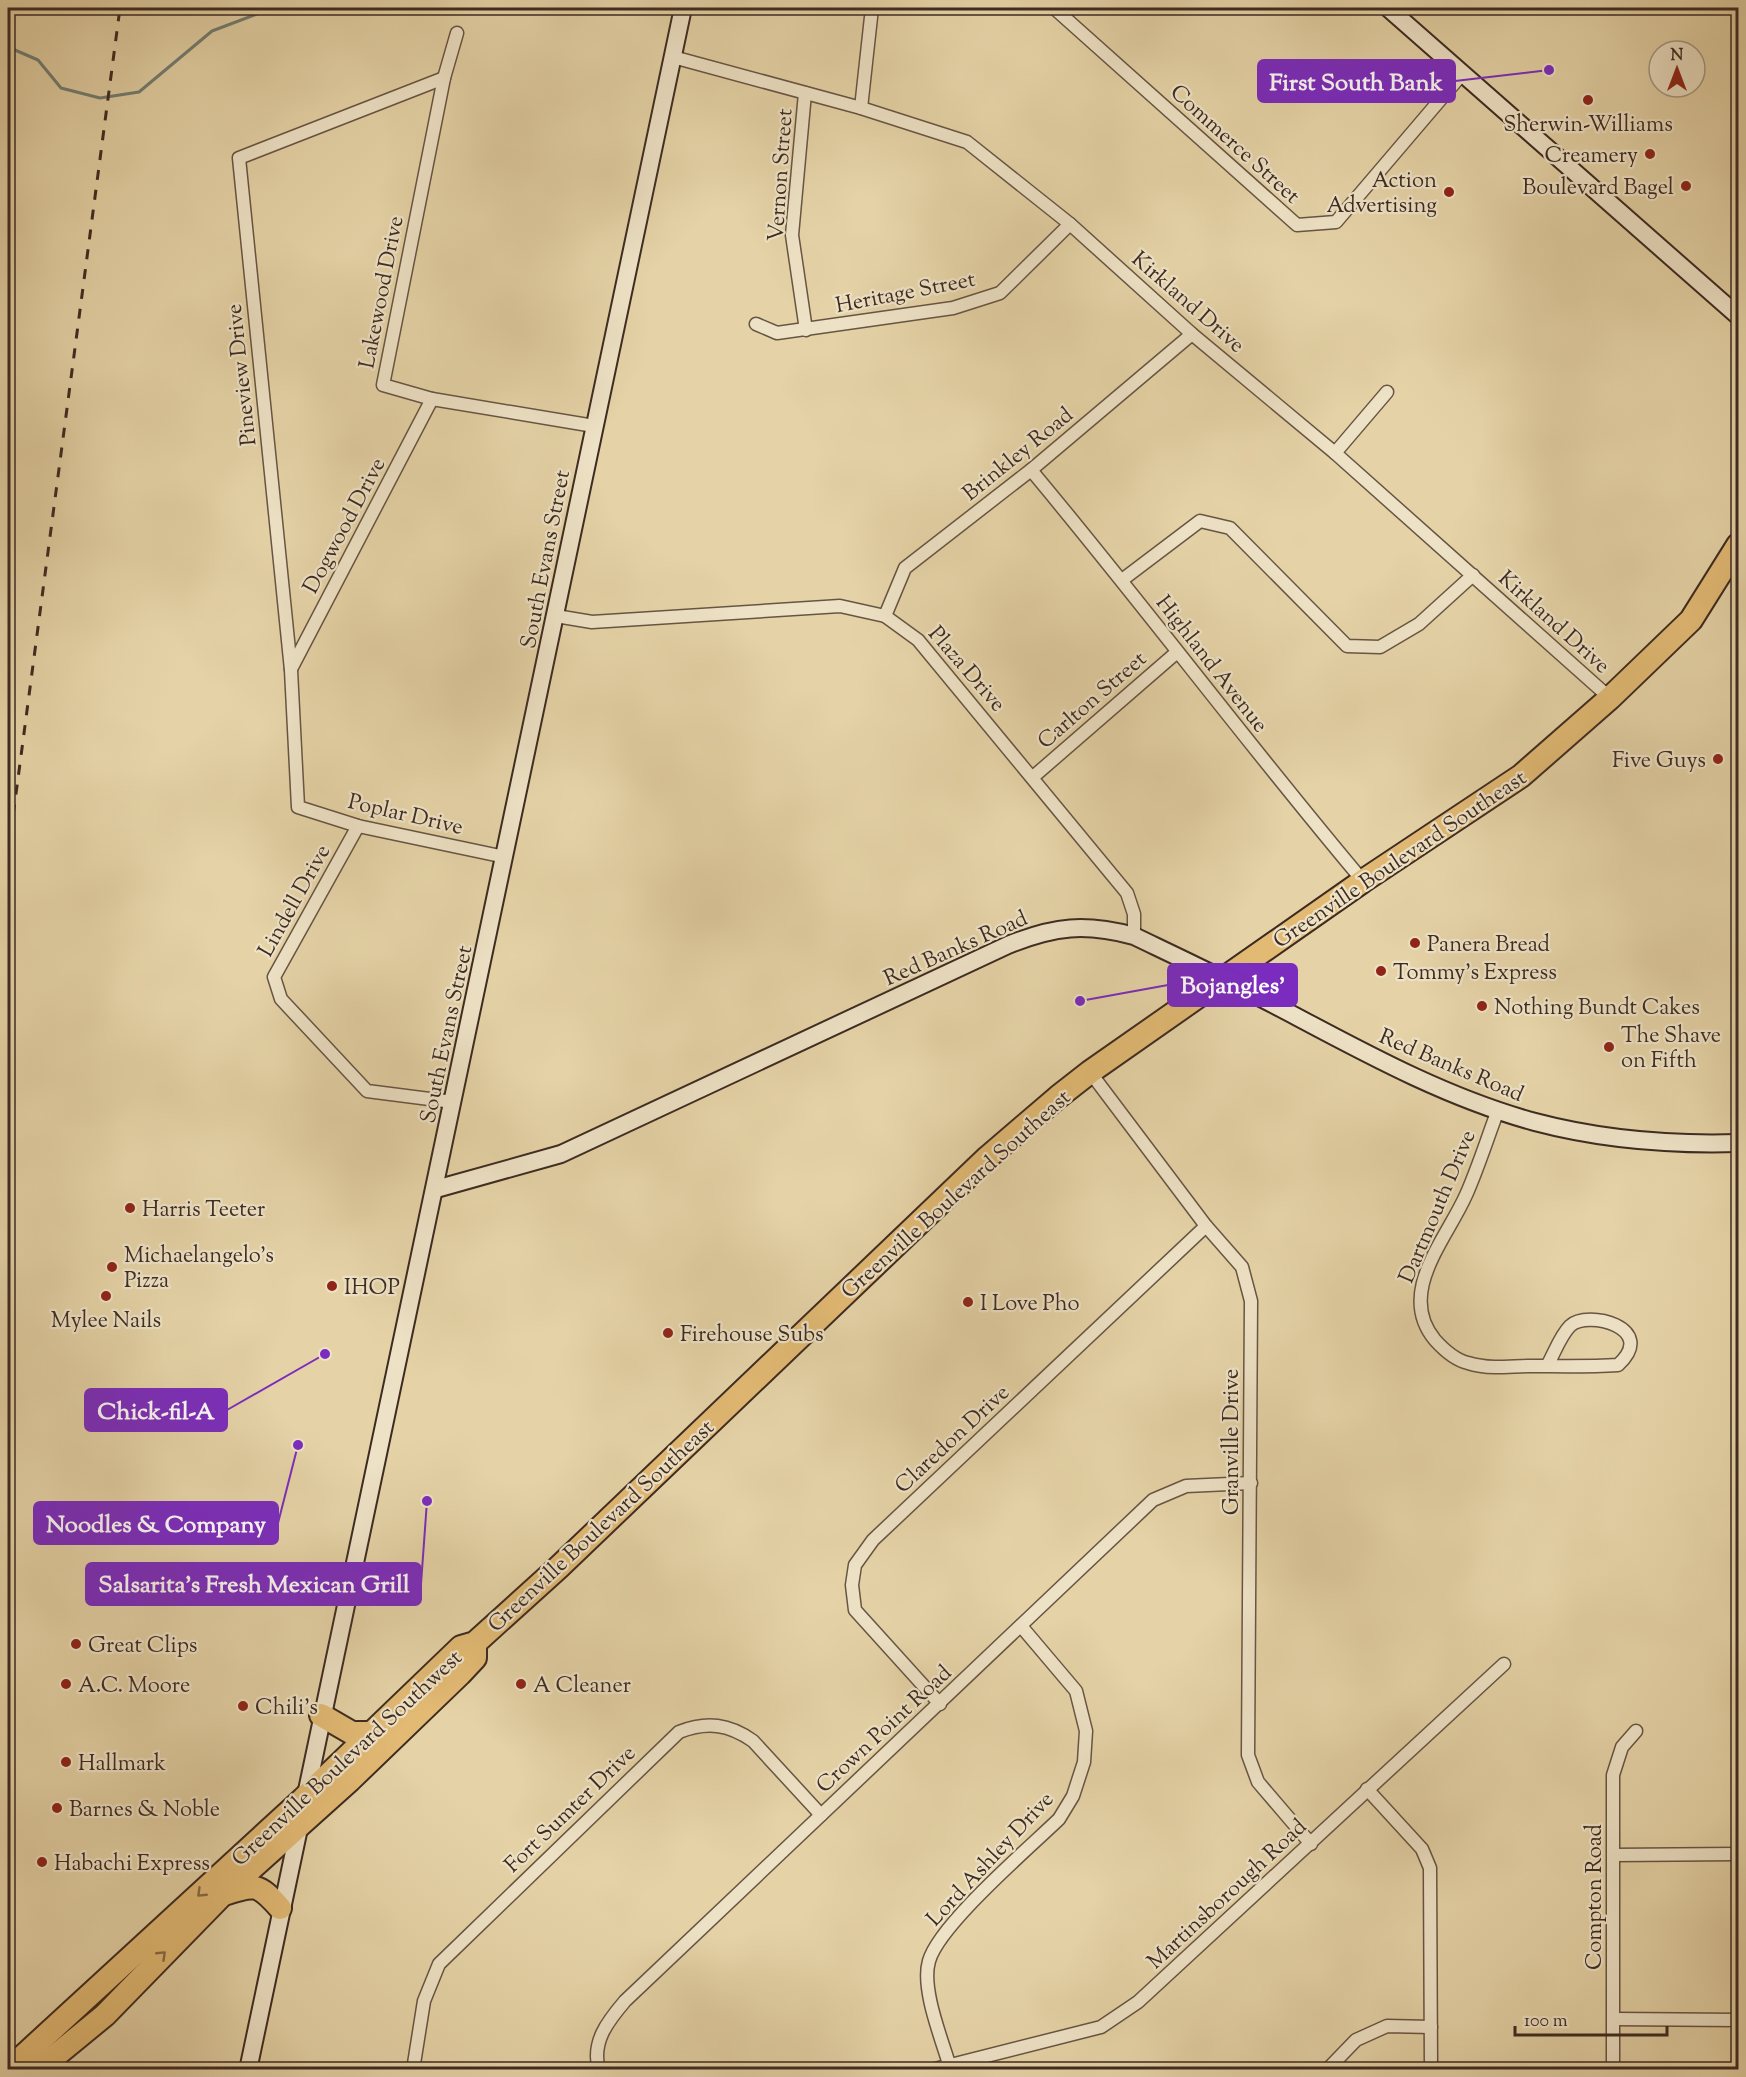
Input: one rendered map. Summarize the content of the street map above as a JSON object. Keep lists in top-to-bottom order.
{
  "streets": {
    "highway": ["Greenville Boulevard Southeast", "Greenville Boulevard Southwest"],
    "main road": ["South Evans Street", "Red Banks Road"],
    "street": [
      "Commerce Street",
      "Vernon Street",
      "Heritage Street",
      "Lakewood Drive",
      "Kirkland Drive",
      "Pineview Drive",
      "Brinkley Road",
      "Dogwood Drive",
      "Highland Avenue",
      "Plaza Drive",
      "Carlton Street",
      "Poplar Drive",
      "Lindell Drive",
      "Dartmouth Drive",
      "Claredon Drive",
      "Granville Drive",
      "Crown Point Road",
      "Fort Sumter Drive",
      "Lord Ashley Drive",
      "Martinsborough Road",
      "Compton Road"
    ]
  },
  "crossings": [
    ["Vernon Street", "Heritage Street"],
    ["Vernon Street", "Kirkland Drive"],
    ["Heritage Street", "Kirkland Drive"],
    ["Lakewood Drive", "Pineview Drive"],
    ["Lakewood Drive", "Dogwood Drive"],
    ["Lakewood Drive", "South Evans Street"],
    ["Kirkland Drive", "Brinkley Road"],
    ["Kirkland Drive", "South Evans Street"],
    ["Kirkland Drive", "Greenville Boulevard Southeast"],
    ["Pineview Drive", "Dogwood Drive"],
    ["Pineview Drive", "Poplar Drive"],
    ["Brinkley Road", "Highland Avenue"],
    ["Brinkley Road", "Plaza Drive"],
    ["South Evans Street", "Plaza Drive"],
    ["South Evans Street", "Poplar Drive"],
    ["South Evans Street", "Greenville Boulevard Southeast"],
    ["South Evans Street", "Lindell Drive"],
    ["South Evans Street", "Red Banks Road"],
    ["South Evans Street", "Greenville Boulevard Southwest"],
    ["Highland Avenue", "Carlton Street"],
    ["Highland Avenue", "Greenville Boulevard Southeast"],
    ["Plaza Drive", "Carlton Street"],
    ["Plaza Drive", "Red Banks Road"],
    ["Poplar Drive", "Lindell Drive"],
    ["Greenville Boulevard Southeast", "Red Banks Road"],
    ["Greenville Boulevard Southeast", "Granville Drive"],
    ["Greenville Boulevard Southeast", "Greenville Boulevard Southwest"],
    ["Red Banks Road", "Dartmouth Drive"],
    ["Claredon Drive", "Granville Drive"],
    ["Claredon Drive", "Crown Point Road"],
    ["Granville Drive", "Crown Point Road"],
    ["Granville Drive", "Martinsborough Road"],
    ["Crown Point Road", "Fort Sumter Drive"],
    ["Crown Point Road", "Lord Ashley Drive"],
    ["Lord Ashley Drive", "Martinsborough Road"]
  ],
  "places": [
    "First South Bank",
    "Sherwin-Williams",
    "Creamery",
    "Boulevard Bagel",
    "Action Advertising",
    "Five Guys",
    "Panera Bread",
    "Tommy's Express",
    "Bojangles'",
    "Nothing Bundt Cakes",
    "The Shave on Fifth",
    "Harris Teeter",
    "Michaelangelo's Pizza",
    "IHOP",
    "Mylee Nails",
    "I Love Pho",
    "Firehouse Subs",
    "Chick-fil-A",
    "Noodles & Company",
    "Salsarita's Fresh Mexican Grill",
    "Great Clips",
    "A.C. Moore",
    "A Cleaner",
    "Chili's",
    "Hallmark",
    "Barnes & Noble",
    "Habachi Express"
  ],
  "scale_bar": "100 m",
  "north": "top"
}
